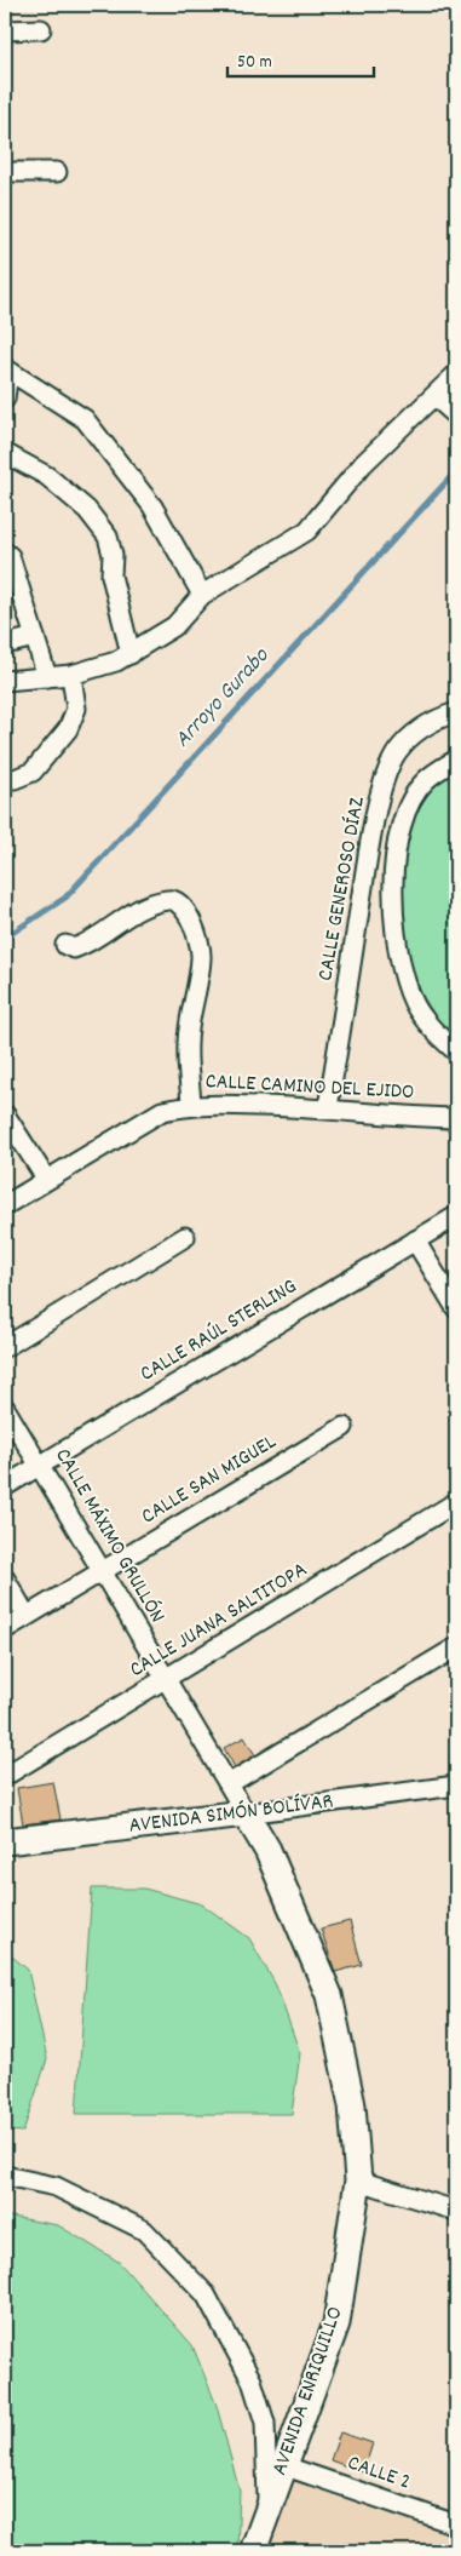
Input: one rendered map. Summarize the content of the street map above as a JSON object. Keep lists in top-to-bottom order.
{
  "streets": {
    "street": [
      "CALLE GENEROSO DÍAZ",
      "CALLE CAMINO DEL EJIDO",
      "CALLE RAÚL STERLING",
      "CALLE SAN MIGUEL",
      "CALLE MÁXIMO GRULLÓN",
      "CALLE JUANA SALTITOPA",
      "AVENIDA SIMÓN BOLÍVAR",
      "AVENIDA ENRIQUILLO",
      "CALLE 2"
    ]
  },
  "crossings": [
    ["CALLE GENEROSO DÍAZ", "CALLE CAMINO DEL EJIDO"],
    ["CALLE RAÚL STERLING", "CALLE MÁXIMO GRULLÓN"],
    ["CALLE SAN MIGUEL", "CALLE MÁXIMO GRULLÓN"],
    ["CALLE MÁXIMO GRULLÓN", "CALLE JUANA SALTITOPA"],
    ["CALLE MÁXIMO GRULLÓN", "AVENIDA SIMÓN BOLÍVAR"],
    ["CALLE MÁXIMO GRULLÓN", "AVENIDA ENRIQUILLO"],
    ["AVENIDA SIMÓN BOLÍVAR", "AVENIDA ENRIQUILLO"],
    ["AVENIDA ENRIQUILLO", "CALLE 2"]
  ],
  "water": ["Arroyo Gurabo"],
  "scale_bar": "50 m"
}
